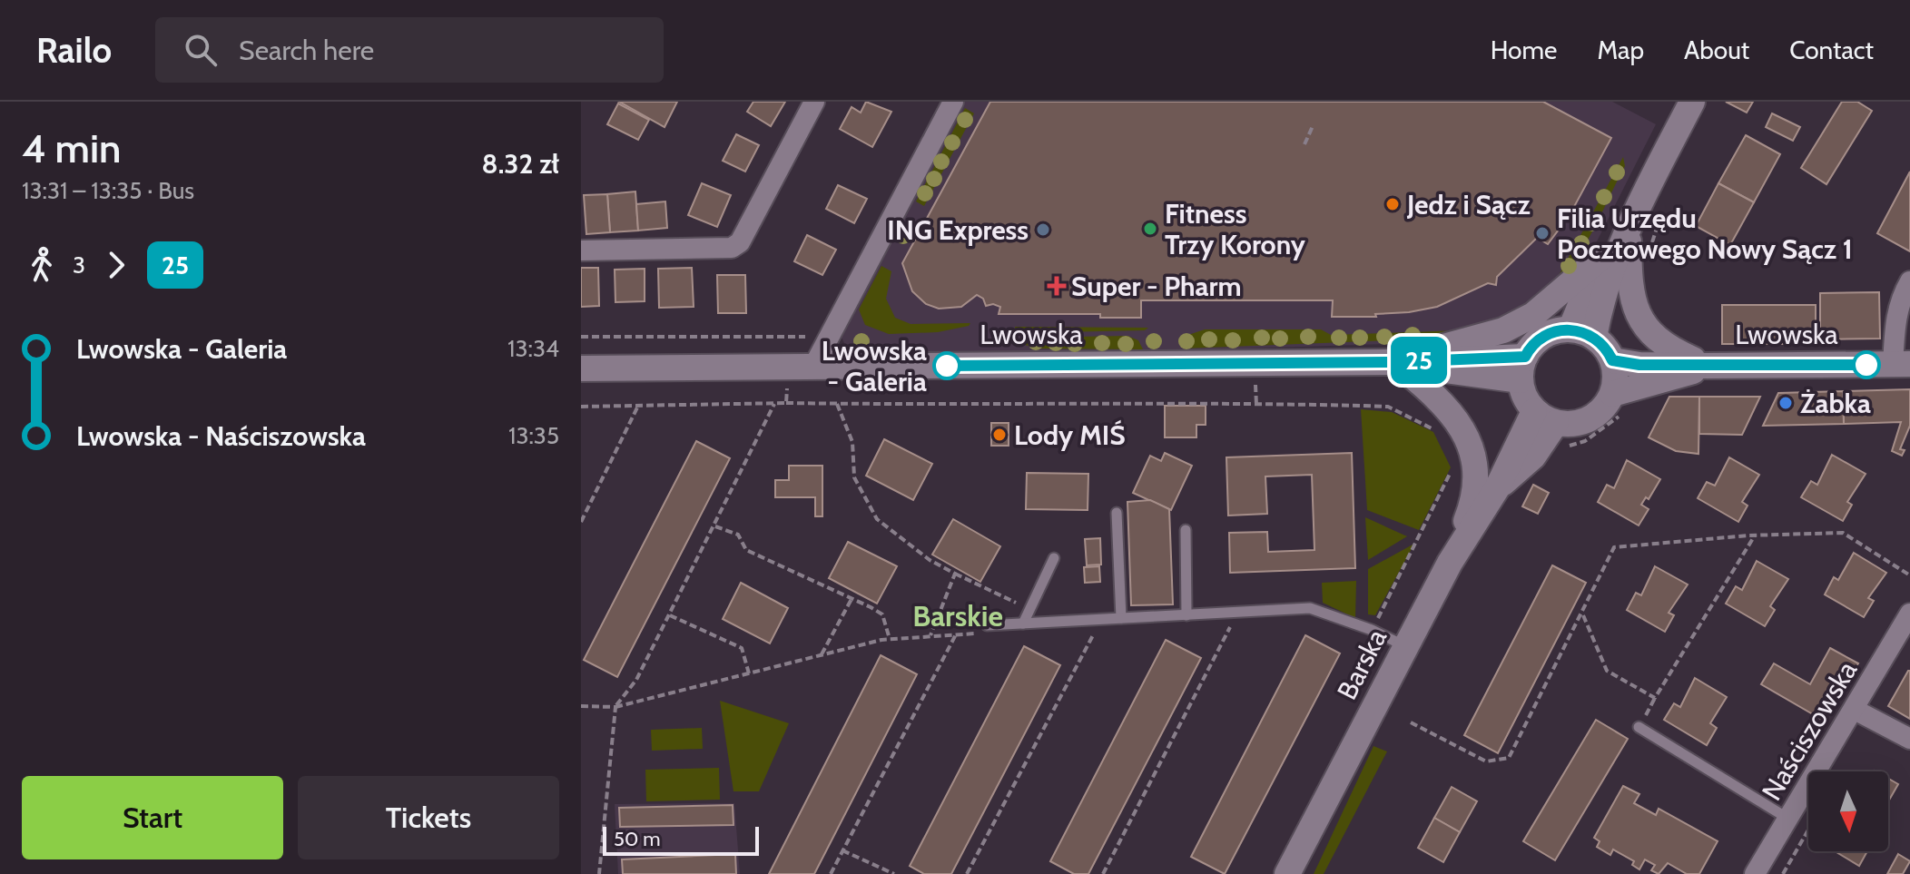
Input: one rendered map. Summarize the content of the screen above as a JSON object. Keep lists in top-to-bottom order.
{
  "streets": {
    "street": ["Lwowska", "Barska", "Naściszowska"]
  },
  "crossings": [
    ["Lwowska", "Barska"]
  ],
  "districts": ["Barskie"],
  "places": {
    "other": [
      "Jedz i Sącz",
      "Fitness Trzy Korony",
      "ING Express",
      "Filia Urzędu Pocztowego Nowy Sącz 1",
      "Lwowska - Galeria",
      "Żabka",
      "Lody MIŚ"
    ],
    "health": ["Super - Pharm"]
  },
  "lines": ["bus line 25"],
  "scale_bar": "50 m",
  "north": "bottom",
  "page": {
    "header": "Railo",
    "search": "Search here",
    "nav": [
      "Home",
      "Map",
      "About",
      "Contact"
    ],
    "heading": ["4 min", "13:31 – 13:35 · Bus", "8.32 zł"],
    "on_map": "25",
    "legs": ["3", "25"],
    "list": [
      {
        "name": "Lwowska - Galeria",
        "value": "13:34"
      },
      {
        "name": "Lwowska - Naściszowska",
        "value": "13:35"
      }
    ],
    "buttons": ["Start", "Tickets"],
    "scale": "50 m"
  }
}
